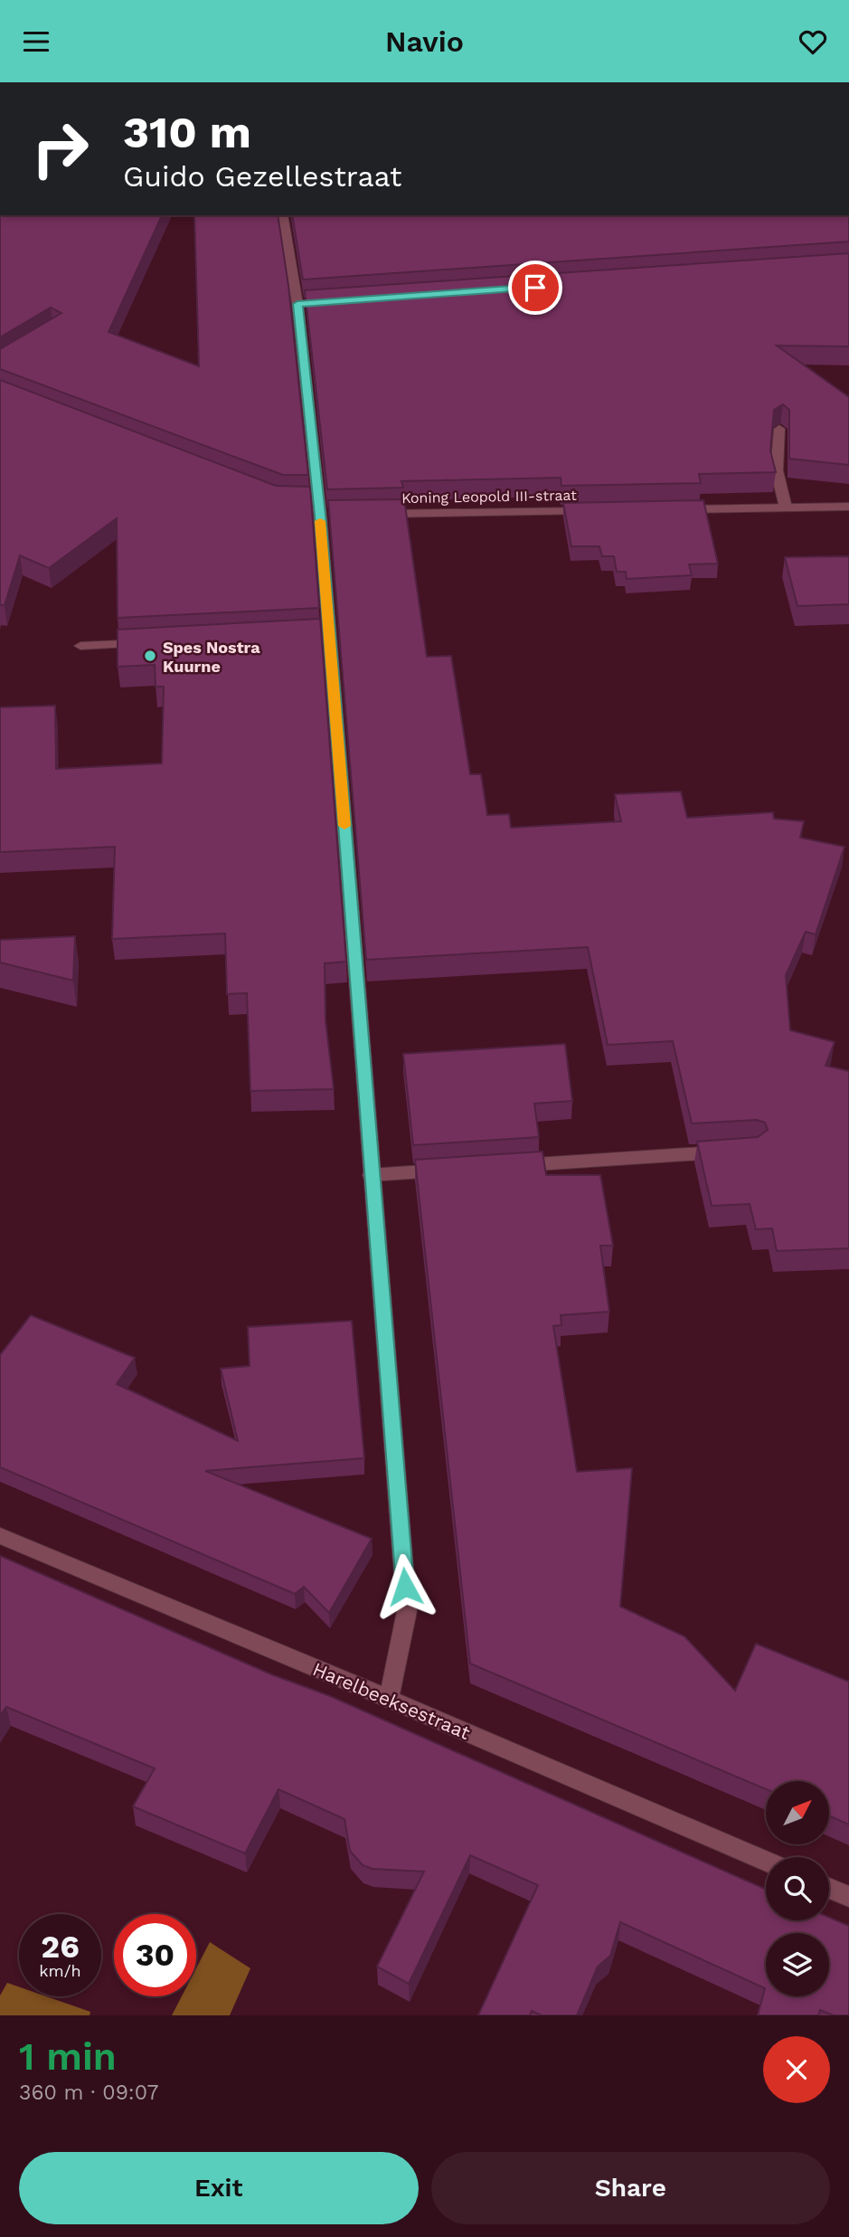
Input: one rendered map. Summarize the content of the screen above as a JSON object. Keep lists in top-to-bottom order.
{
  "streets": {
    "street": ["Koning Leopold III-straat", "Harelbeeksestraat"]
  },
  "places": ["Spes Nostra Kuurne"],
  "north": "top right",
  "page": {
    "header": "Navio",
    "turn": ["310 m", "Guido Gezellestraat"],
    "speed": "26 km/h",
    "limit": "30",
    "heading": ["1 min", "360 m · 09:07"],
    "buttons": ["Exit", "Share"]
  }
}
